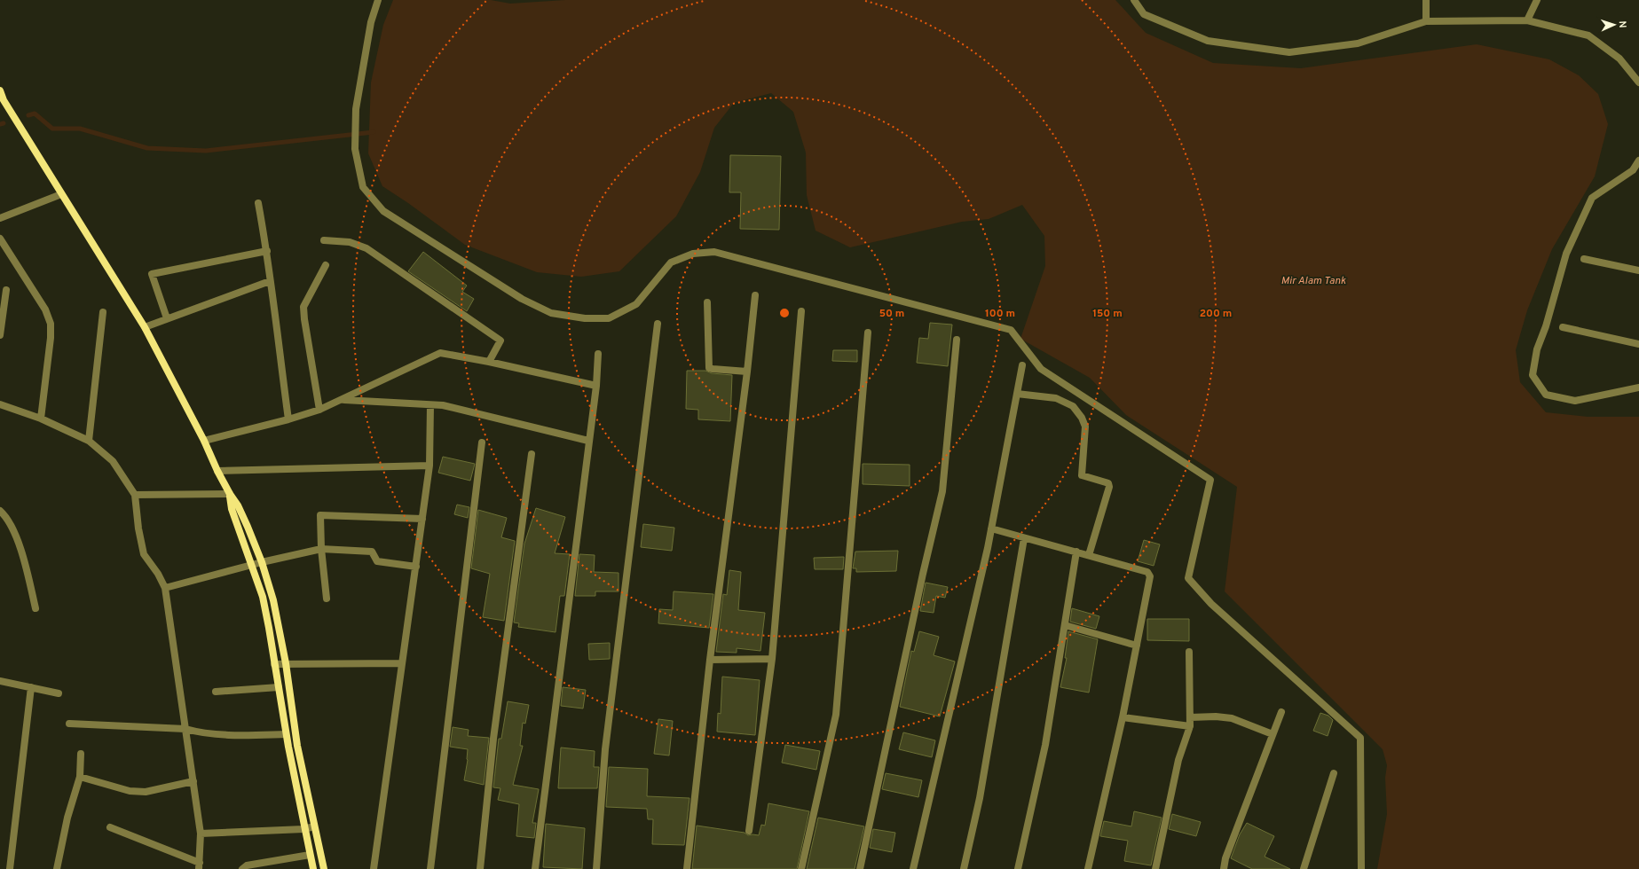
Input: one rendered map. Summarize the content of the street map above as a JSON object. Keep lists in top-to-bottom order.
{
  "water": ["Mir Alam Tank"],
  "north": "right",
  "rings": [
    "50 m",
    "100 m",
    "150 m",
    "200 m"
  ]
}
